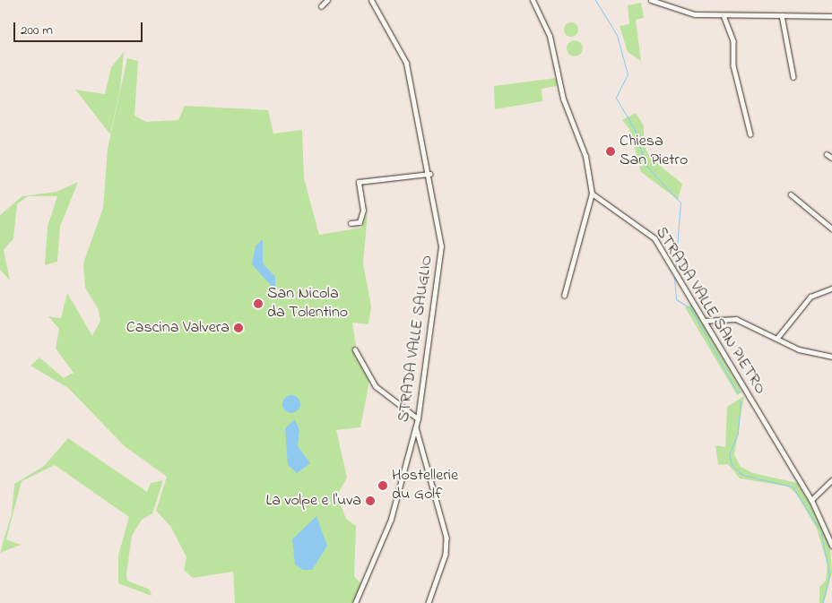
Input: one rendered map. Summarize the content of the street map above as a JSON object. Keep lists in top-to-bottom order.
{
  "streets": {
    "street": ["STRADA VALLE SAN PIETRO", "STRADA VALLE SAUGLIO"]
  },
  "places": [
    "Chiesa San Pietro",
    "San Nicola da Tolentino",
    "Cascina Valvera",
    "Hostellerie du Golf",
    "La volpe e l'uva"
  ],
  "scale_bar": "200 m"
}
